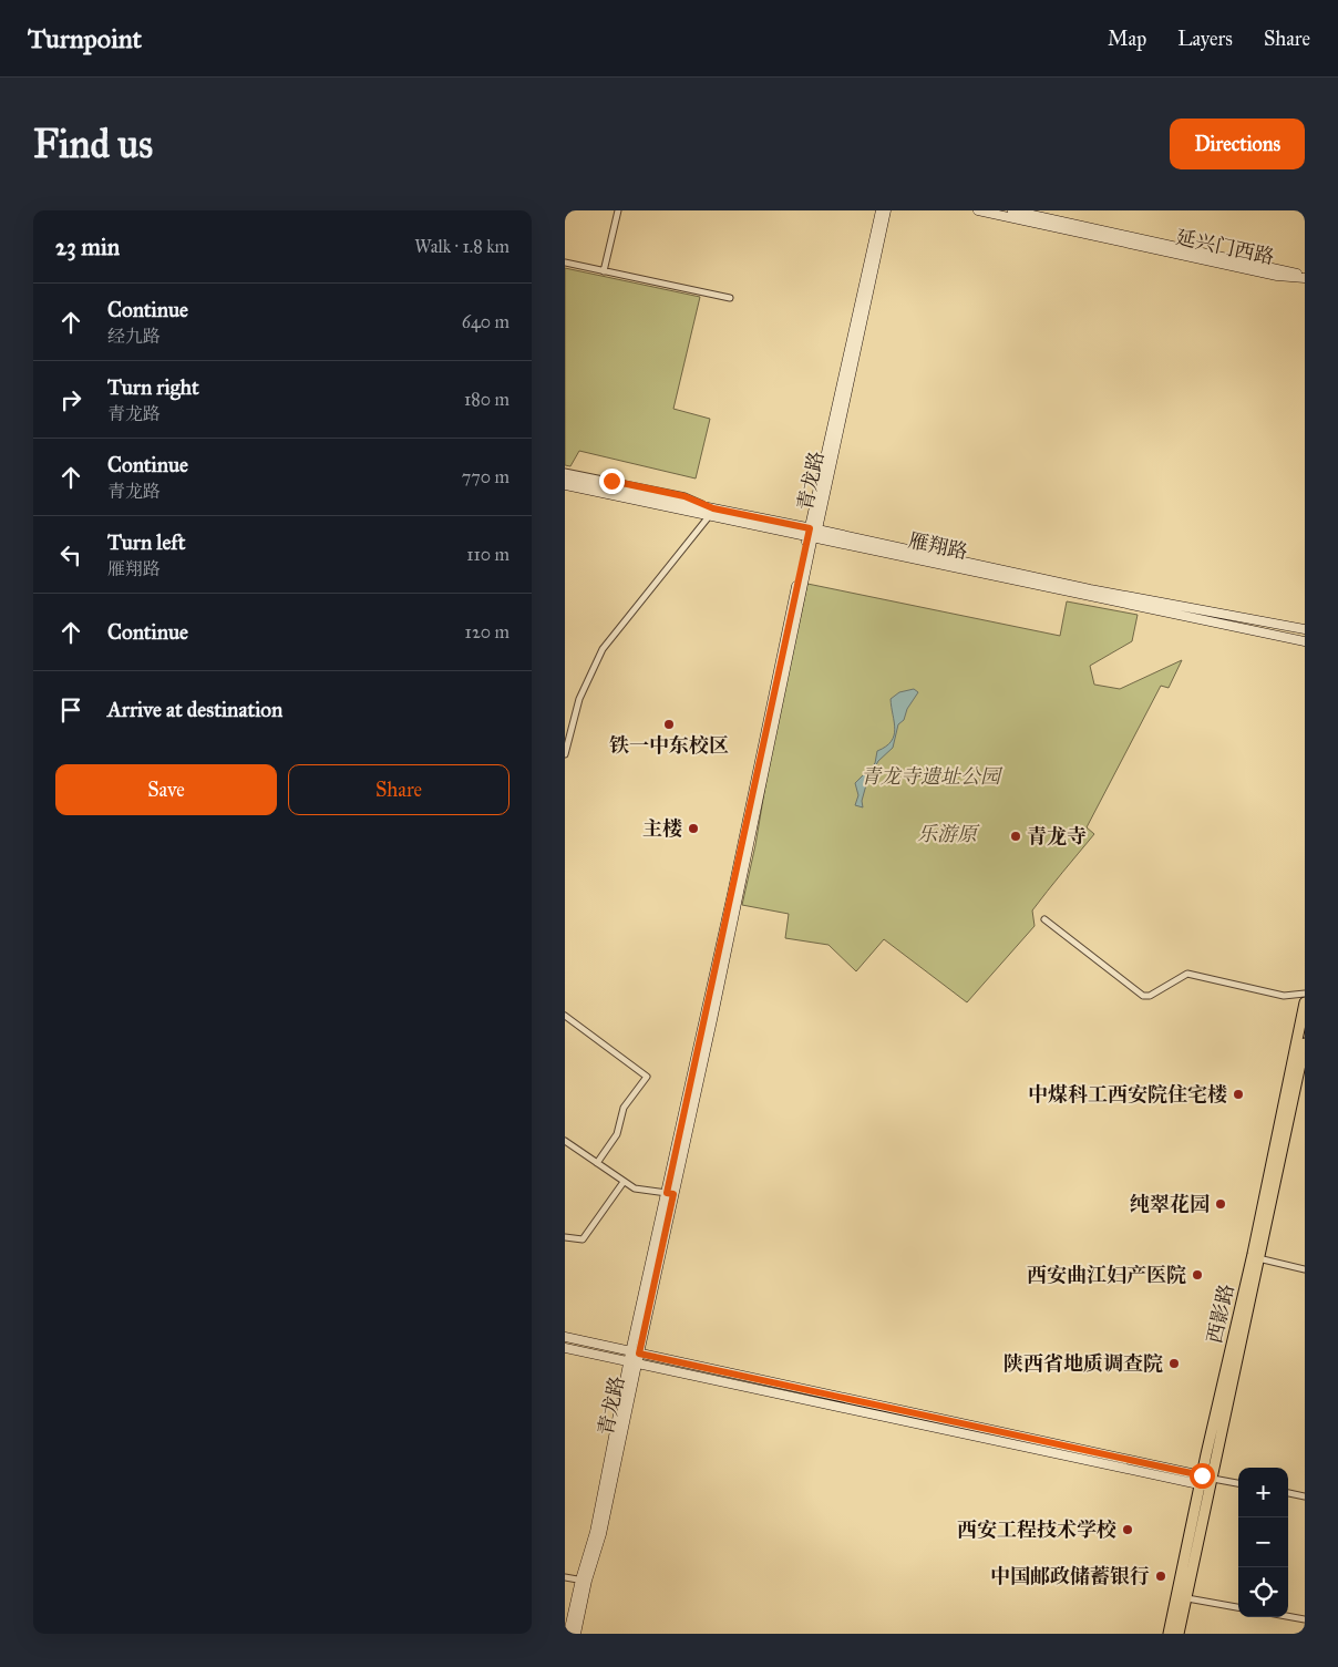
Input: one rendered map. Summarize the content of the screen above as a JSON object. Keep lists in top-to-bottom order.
{
  "streets": {
    "main road": ["西影路"],
    "street": ["延兴门西路", "青龙路", "雁翔路"]
  },
  "crossings": [
    ["青龙路", "雁翔路"]
  ],
  "parks": ["青龙寺遗址公园", "乐游原"],
  "places": [
    "铁一中东校区",
    "主楼",
    "青龙寺",
    "中煤科工西安院住宅楼",
    "纯翠花园",
    "西安曲江妇产医院",
    "陕西省地质调查院",
    "西安工程技术学校",
    "中国邮政储蓄银行"
  ],
  "page": {
    "header": "Turnpoint",
    "nav": ["Map", "Layers", "Share"],
    "buttons": [
      "Directions",
      ["Save", "Share"]
    ],
    "title": "Find us",
    "heading": ["23 min", "Walk · 1.8 km"],
    "list": [
      ["Continue", "经九路", "640 m"],
      ["Turn right", "青龙路", "180 m"],
      ["Continue", "青龙路", "770 m"],
      ["Turn left", "雁翔路", "110 m"],
      ["Continue", "120 m"],
      "Arrive at destination"
    ],
    "map_buttons": ["+", "−"]
  }
}
